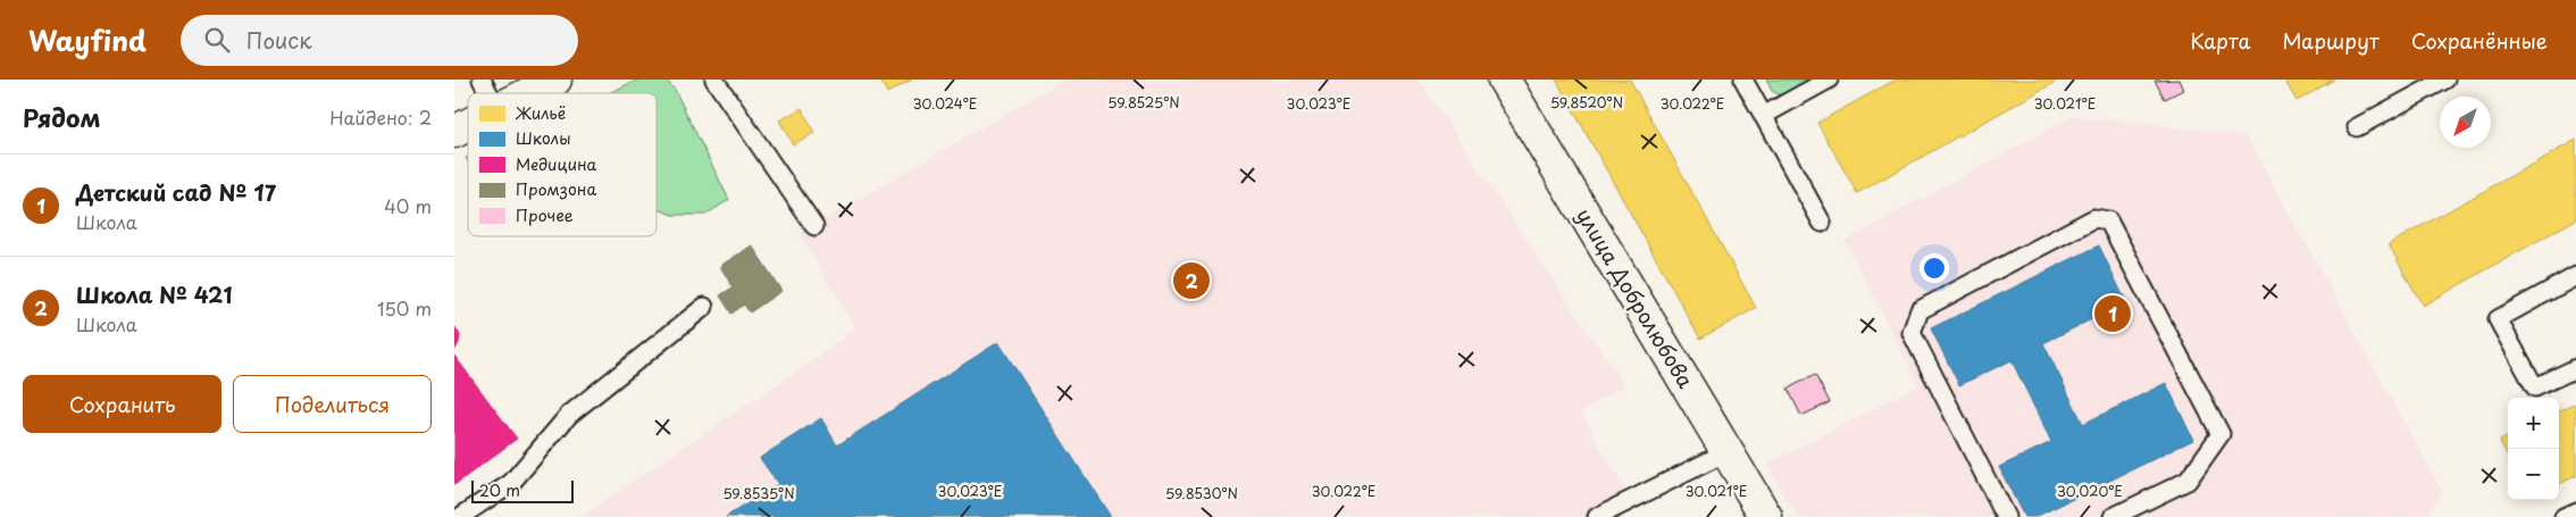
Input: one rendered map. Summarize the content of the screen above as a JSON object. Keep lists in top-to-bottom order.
{
  "streets": {
    "street": ["улица Добролюбова"]
  },
  "legend": [
    "Жильё",
    "Школы",
    "Медицина",
    "Промзона",
    "Прочее"
  ],
  "scale_bar": "20 m",
  "north": "bottom left",
  "page": {
    "header": "Wayfind",
    "search": "Поиск",
    "nav": ["Карта", "Маршрут", "Сохранённые"],
    "heading": ["Рядом", "Найдено: 2"],
    "list": [
      {
        "mark": "1",
        "name": "Детский сад № 17",
        "note": "Школа",
        "value": "40 m"
      },
      {
        "mark": "2",
        "name": "Школа № 421",
        "note": "Школа",
        "value": "150 m"
      }
    ],
    "pins": ["2", "1"],
    "buttons": ["Сохранить", "Поделиться"],
    "map_buttons": ["+", "−"],
    "scale": "20 m"
  },
  "coordinates": [
    "59.8525°N",
    "59.8520°N",
    "30.024°E",
    "30.023°E",
    "30.022°E",
    "30.021°E",
    "30.020°E",
    "59.8535°N",
    "59.8530°N"
  ]
}
